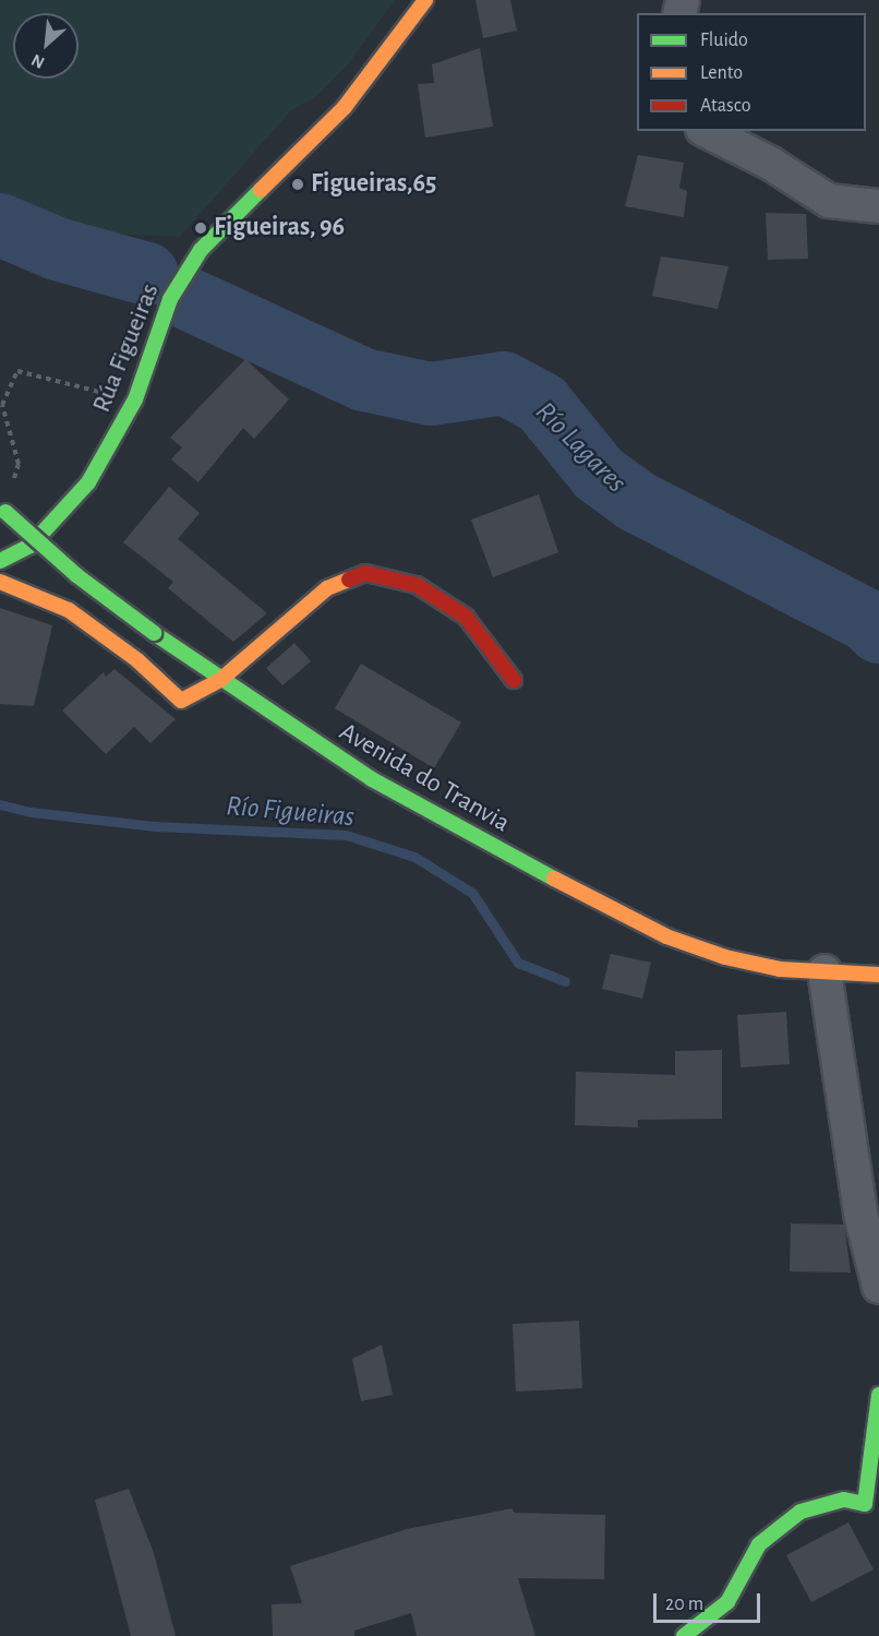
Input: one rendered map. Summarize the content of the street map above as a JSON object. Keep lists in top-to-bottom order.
{
  "streets": {
    "street": ["Rúa Figueiras", "Avenida do Tranvia"]
  },
  "water": ["Río Lagares", "Río Figueiras"],
  "places": ["Figueiras,65", "Figueiras, 96"],
  "legend": ["Fluido", "Lento", "Atasco"],
  "scale_bar": "20 m",
  "north": "bottom left"
}
